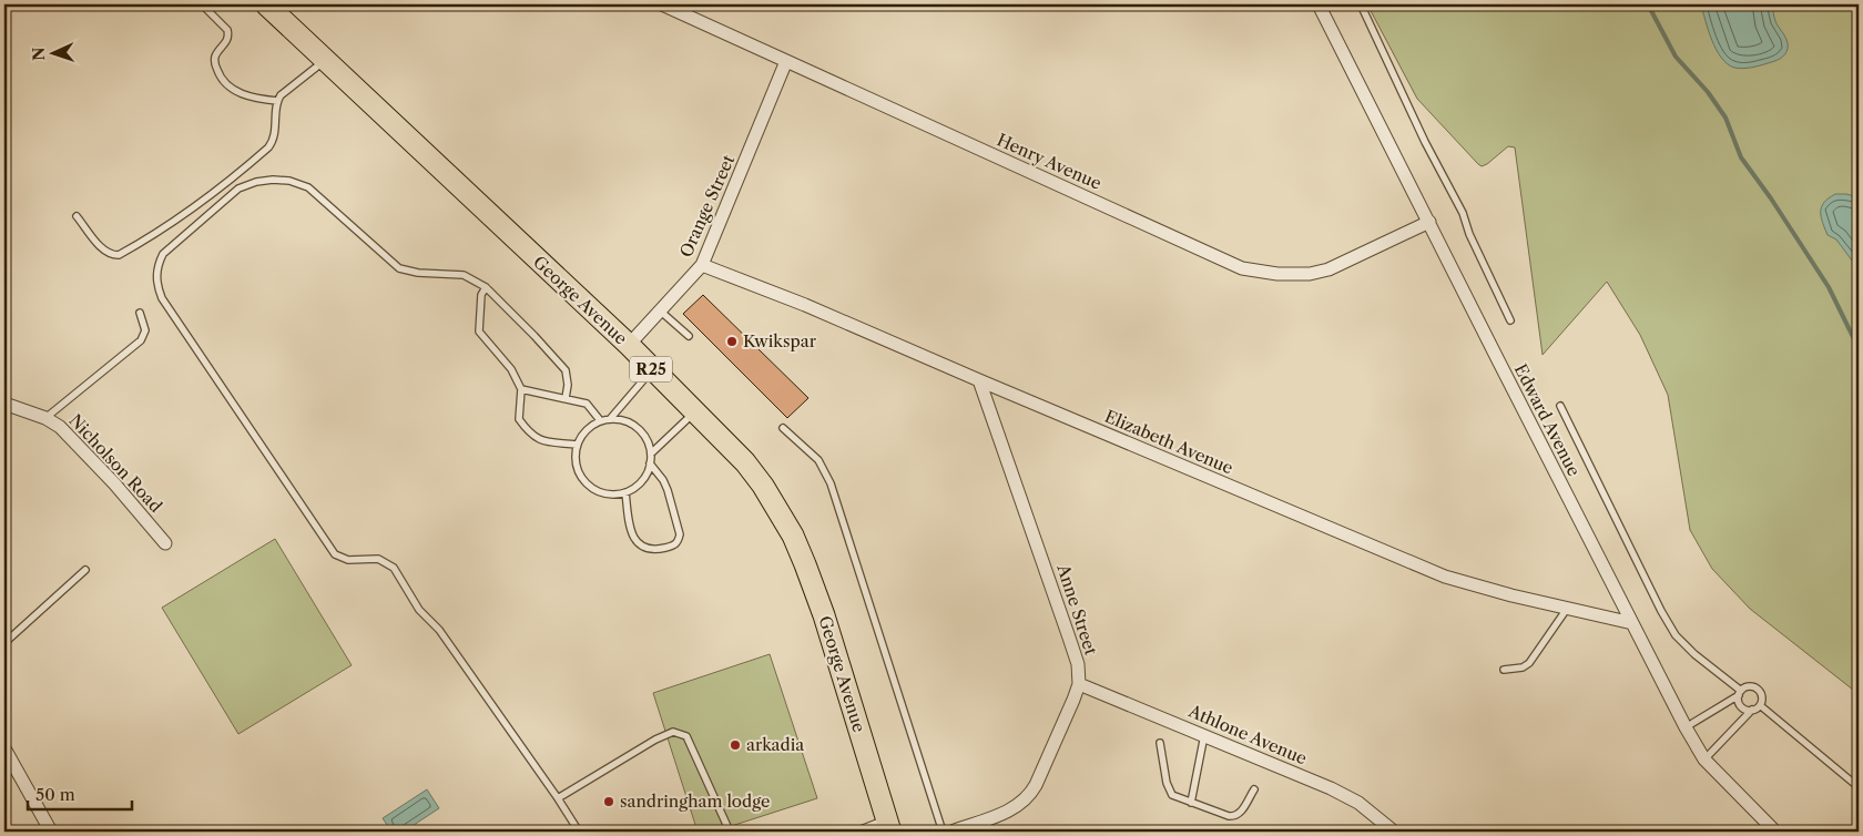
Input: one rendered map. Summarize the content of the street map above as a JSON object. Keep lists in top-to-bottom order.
{
  "streets": {
    "main road": ["George Avenue", "R25"],
    "street": [
      "Henry Avenue",
      "Orange Street",
      "Edward Avenue",
      "Elizabeth Avenue",
      "Nicholson Road",
      "Anne Street",
      "Athlone Avenue"
    ]
  },
  "crossings": [
    ["Henry Avenue", "Orange Street"],
    ["Henry Avenue", "Edward Avenue"],
    ["Orange Street", "George Avenue"],
    ["Orange Street", "Elizabeth Avenue"],
    ["Edward Avenue", "Elizabeth Avenue"],
    ["Elizabeth Avenue", "Anne Street"],
    ["Anne Street", "Athlone Avenue"]
  ],
  "places": ["Kwikspar", "arkadia", "sandringham lodge"],
  "scale_bar": "50 m",
  "north": "left"
}
